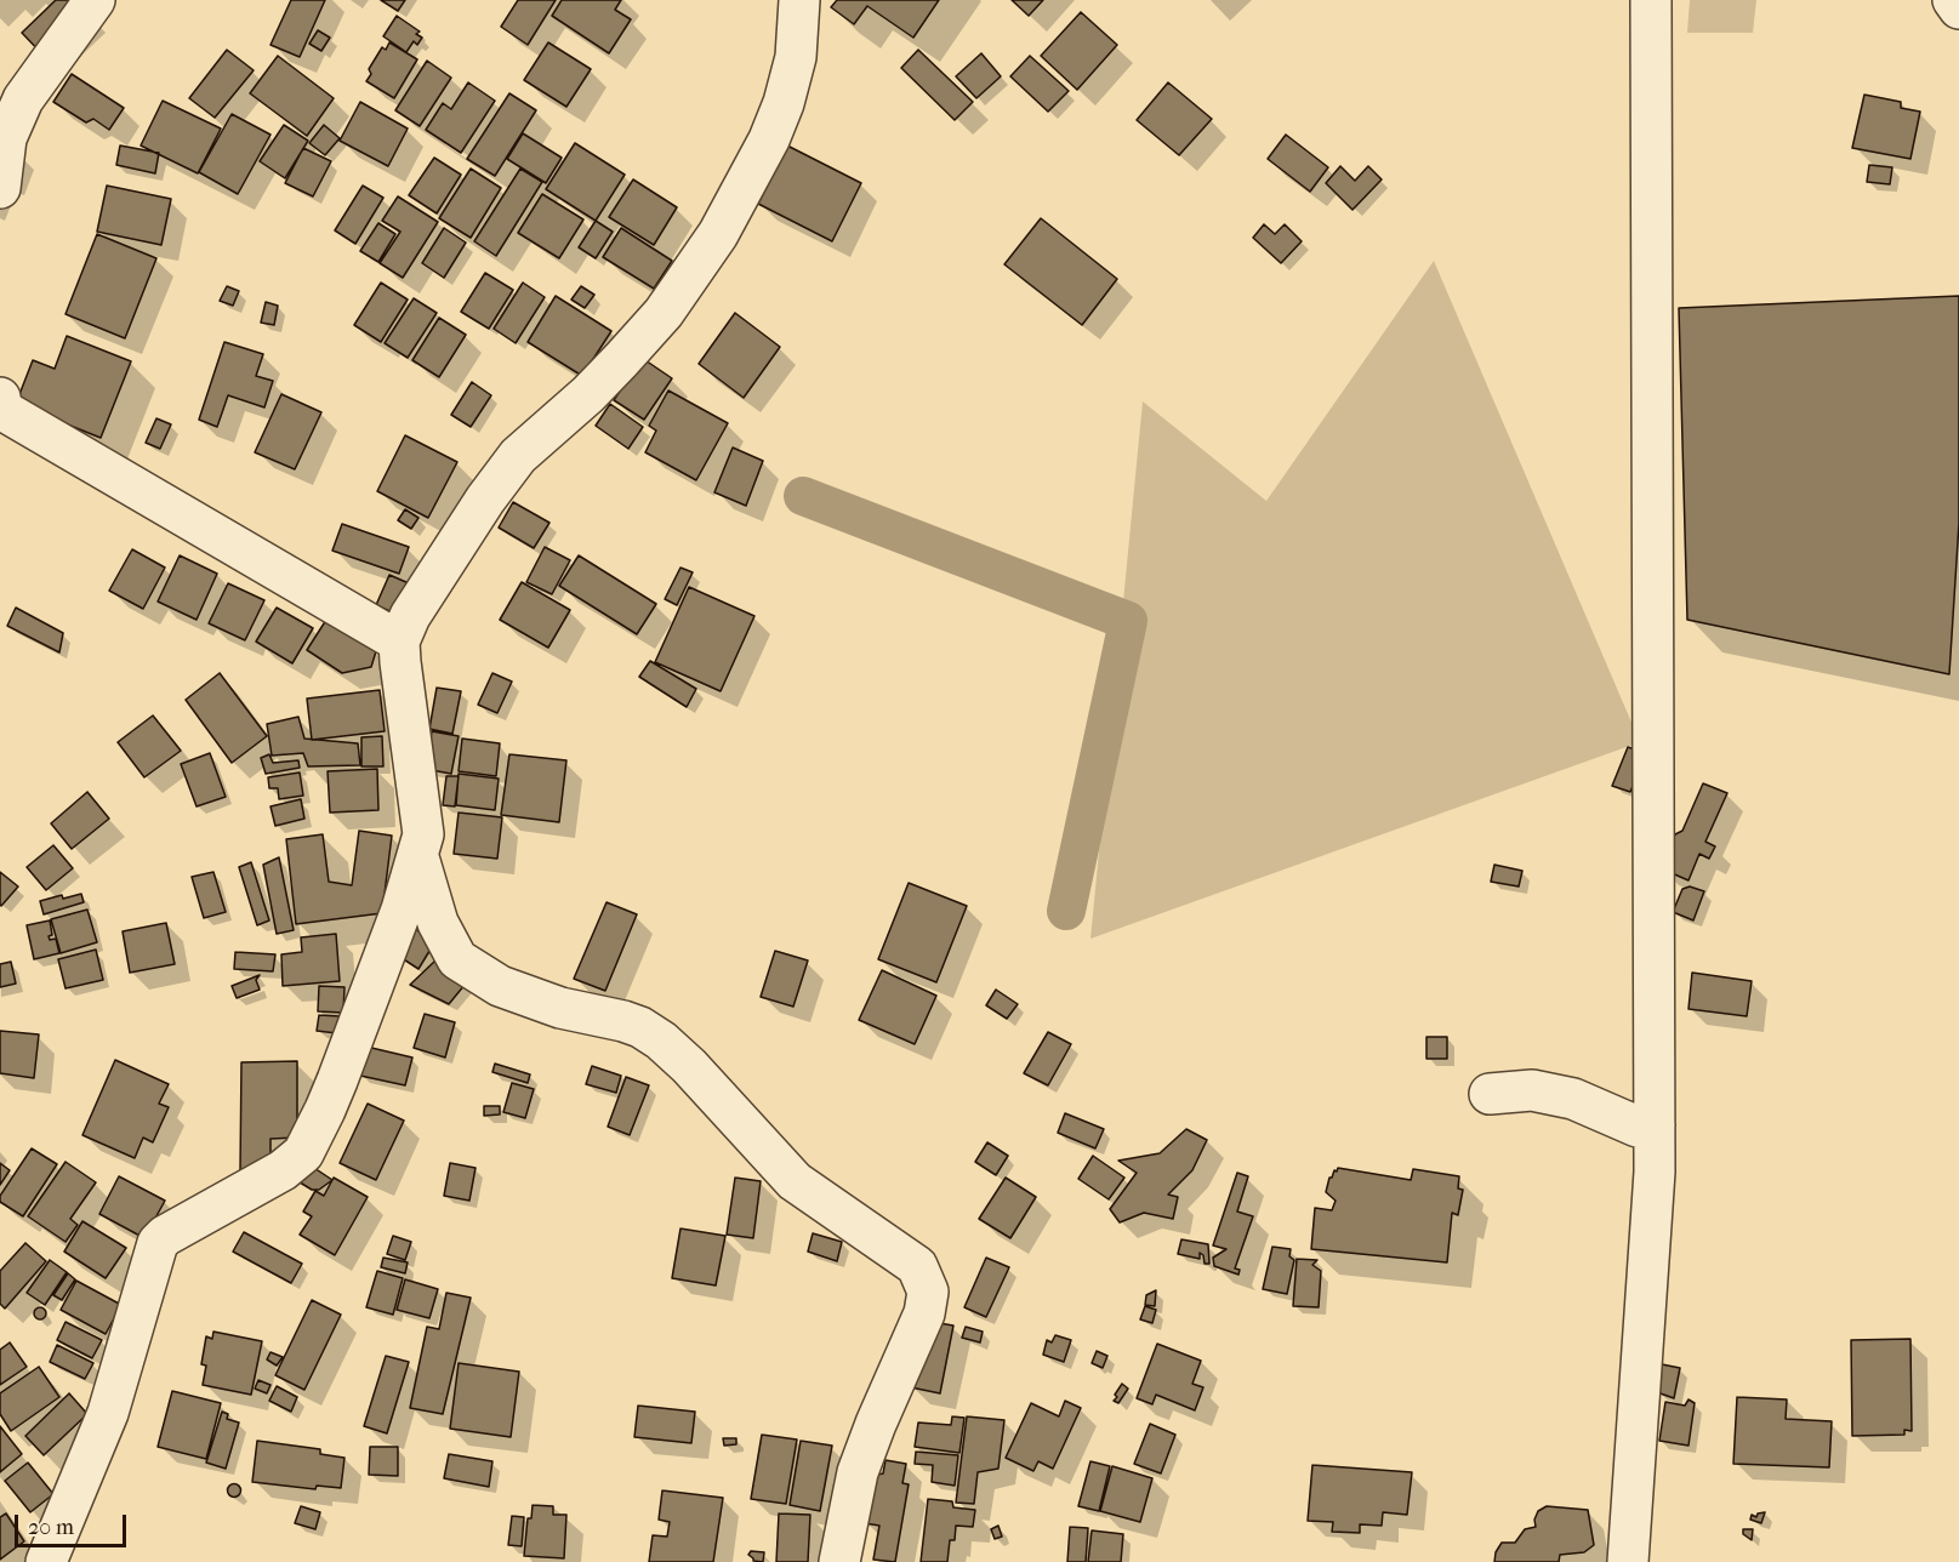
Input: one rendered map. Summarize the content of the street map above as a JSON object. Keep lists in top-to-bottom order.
{
  "scale_bar": "20 m"
}
